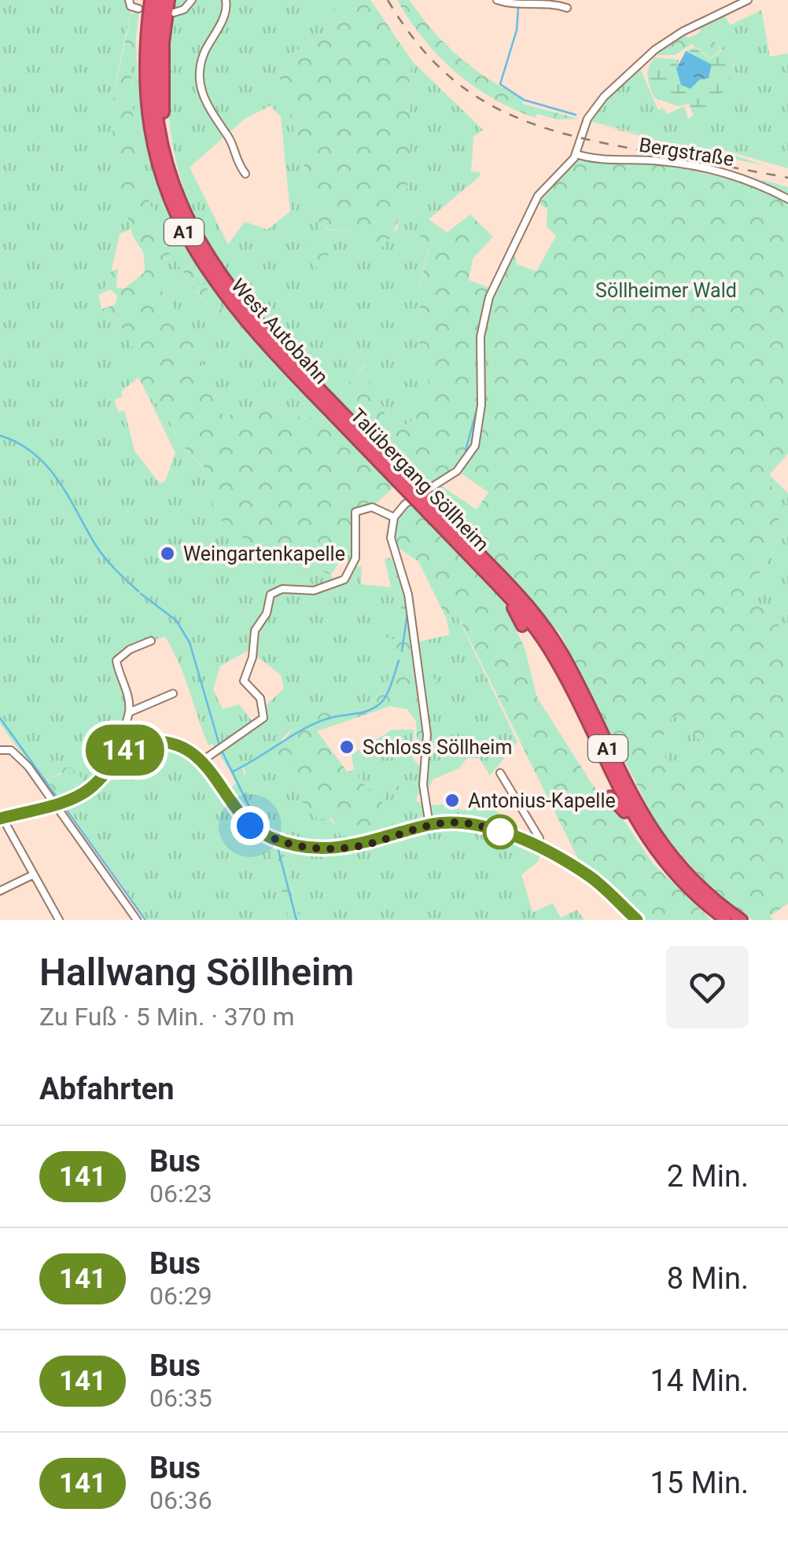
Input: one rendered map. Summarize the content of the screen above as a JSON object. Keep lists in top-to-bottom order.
{
  "streets": {
    "highway": ["A1", "West Autobahn", "Talübergang Söllheim"],
    "street": ["Bergstraße"]
  },
  "crossings": [
    ["A1", "Talübergang Söllheim"],
    ["West Autobahn", "Talübergang Söllheim"]
  ],
  "parks": ["Söllheimer Wald"],
  "places": ["Weingartenkapelle", "Schloss Söllheim", "Antonius-Kapelle"],
  "lines": ["bus line 141"],
  "page": {
    "on_map": "141",
    "heading": [
      ["Hallwang Söllheim", "Zu Fuß · 5 Min. · 370 m"],
      "Abfahrten"
    ],
    "list": [
      {
        "mark": "141",
        "name": "Bus",
        "note": "06:23",
        "value": "2 Min."
      },
      {
        "mark": "141",
        "name": "Bus",
        "note": "06:29",
        "value": "8 Min."
      },
      {
        "mark": "141",
        "name": "Bus",
        "note": "06:35",
        "value": "14 Min."
      },
      {
        "mark": "141",
        "name": "Bus",
        "note": "06:36",
        "value": "15 Min."
      }
    ]
  }
}
